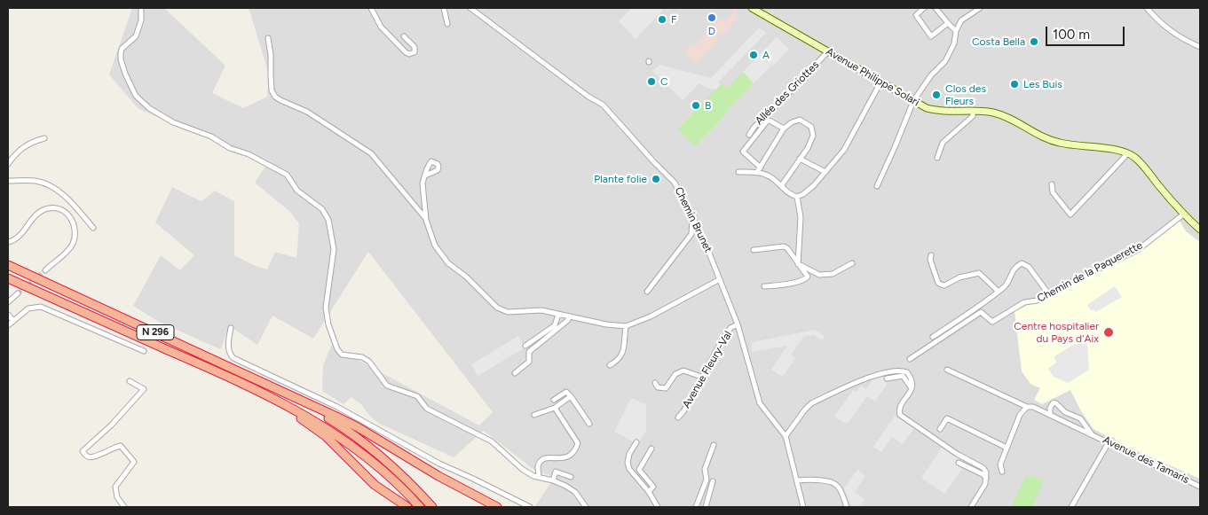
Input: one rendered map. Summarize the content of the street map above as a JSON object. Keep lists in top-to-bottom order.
{
  "streets": {
    "highway": ["N 296"],
    "main road": ["Avenue Philippe Solari"],
    "street": [
      "Allée des Griottes",
      "Chemin Brunet",
      "Chemin de la Paquerette",
      "Avenue Fleury-Val",
      "Avenue des Tamaris"
    ]
  },
  "crossings": [
    ["Avenue Philippe Solari", "Allée des Griottes"],
    ["Chemin Brunet", "Avenue Fleury-Val"]
  ],
  "places": [
    "D",
    "F",
    "Costa Bella",
    "A",
    "C",
    "Les Buis",
    "Clos des Fleurs",
    "B",
    "Plante folie",
    "Centre hospitalier du Pays d'Aix"
  ],
  "scale_bar": "100 m"
}
